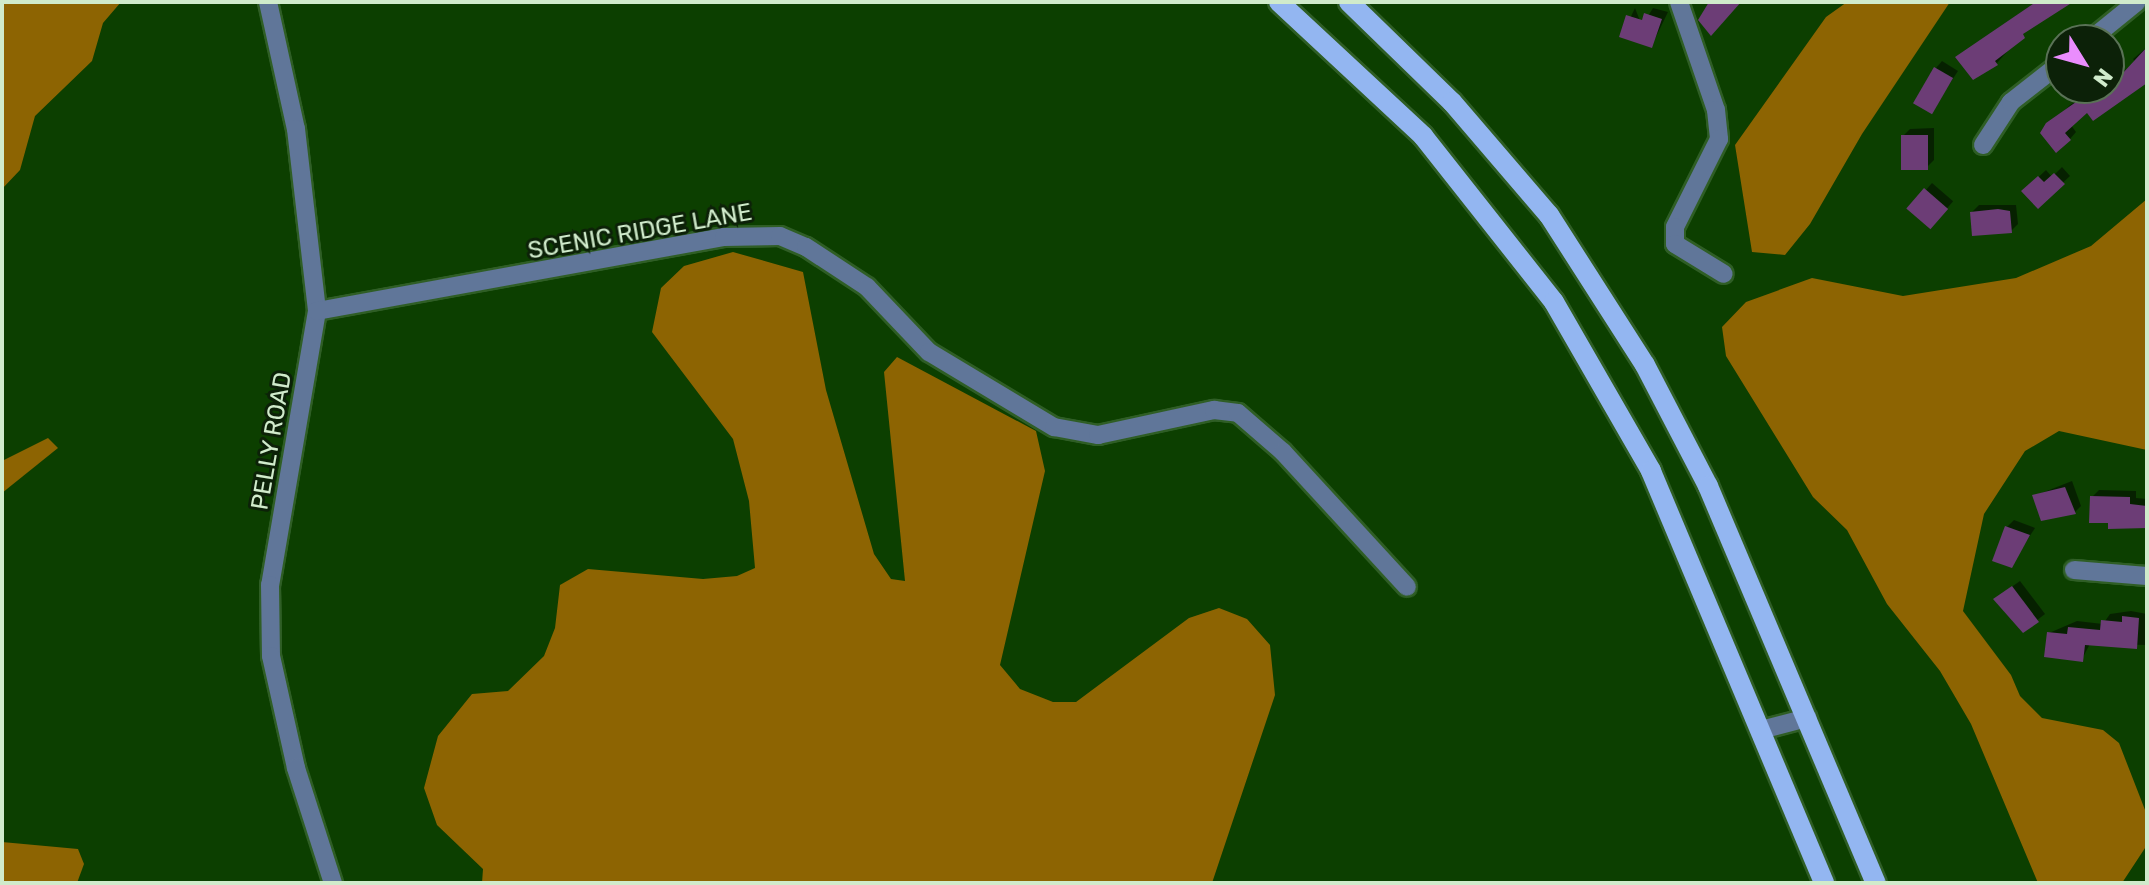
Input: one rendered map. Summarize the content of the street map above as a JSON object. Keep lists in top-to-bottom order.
{
  "streets": {
    "street": ["SCENIC RIDGE LANE", "PELLY ROAD"]
  },
  "crossings": [
    ["SCENIC RIDGE LANE", "PELLY ROAD"]
  ],
  "north": "bottom right"
}
